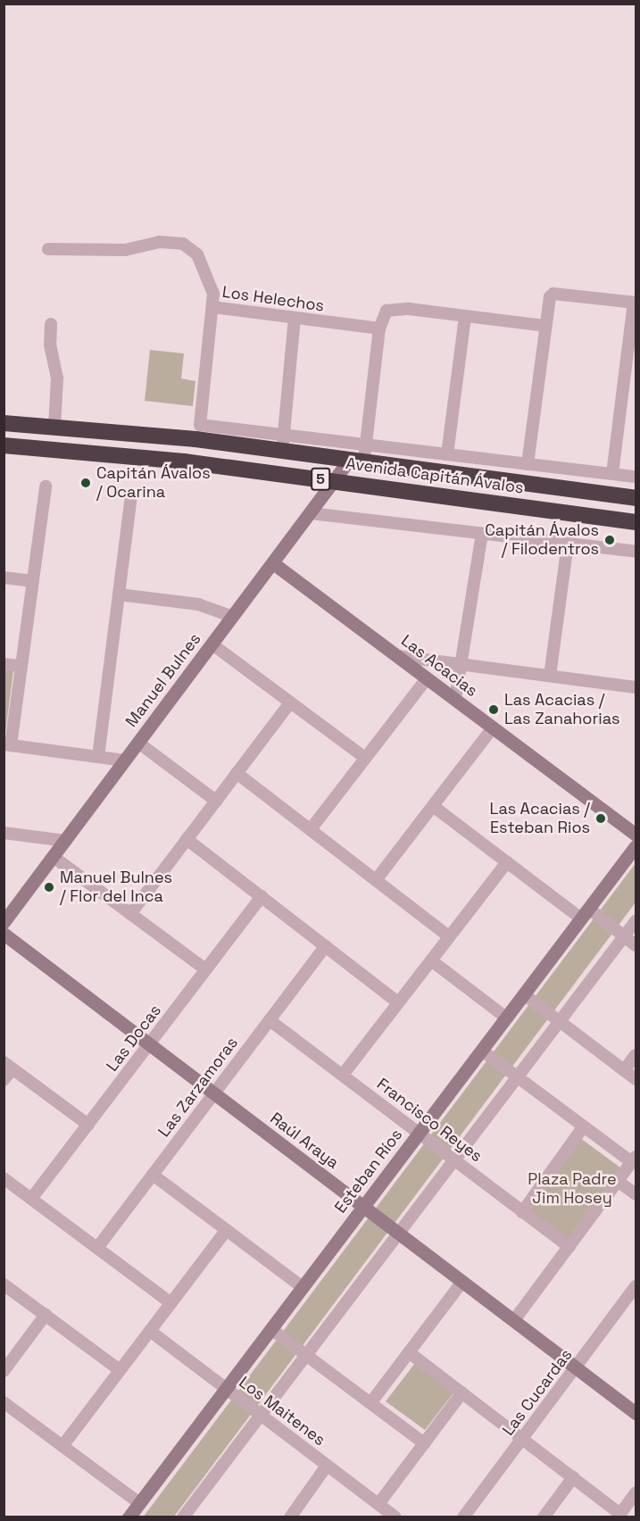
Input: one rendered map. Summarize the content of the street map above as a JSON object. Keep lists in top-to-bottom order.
{
  "streets": {
    "highway": ["Avenida Capitán Ávalos", "5"],
    "street": [
      "Los Helechos",
      "Las Acacias",
      "Manuel Bulnes",
      "Las Docas",
      "Las Zarzamoras",
      "Francisco Reyes",
      "Raúl Araya",
      "Esteban Ríos",
      "Las Cucardas",
      "Los Maitenes"
    ]
  },
  "crossings": [
    ["Los Helechos", "Avenida Capitán Ávalos"],
    ["Los Helechos", "Manuel Bulnes"],
    ["Avenida Capitán Ávalos", "Manuel Bulnes"],
    ["Las Acacias", "Manuel Bulnes"],
    ["Las Docas", "Raúl Araya"],
    ["Las Zarzamoras", "Francisco Reyes"],
    ["Las Zarzamoras", "Raúl Araya"],
    ["Francisco Reyes", "Esteban Ríos"],
    ["Raúl Araya", "Esteban Ríos"],
    ["Raúl Araya", "Las Cucardas"],
    ["Esteban Ríos", "Los Maitenes"]
  ],
  "parks": ["Plaza Padre Jim Hosey"],
  "places": [
    "Capitán Ávalos / Ocarina",
    "Capitán Ávalos / Filodentros",
    "Las Acacias / Las Zanahorias",
    "Las Acacias / Esteban Rios",
    "Manuel Bulnes / Flor del Inca"
  ]
}
